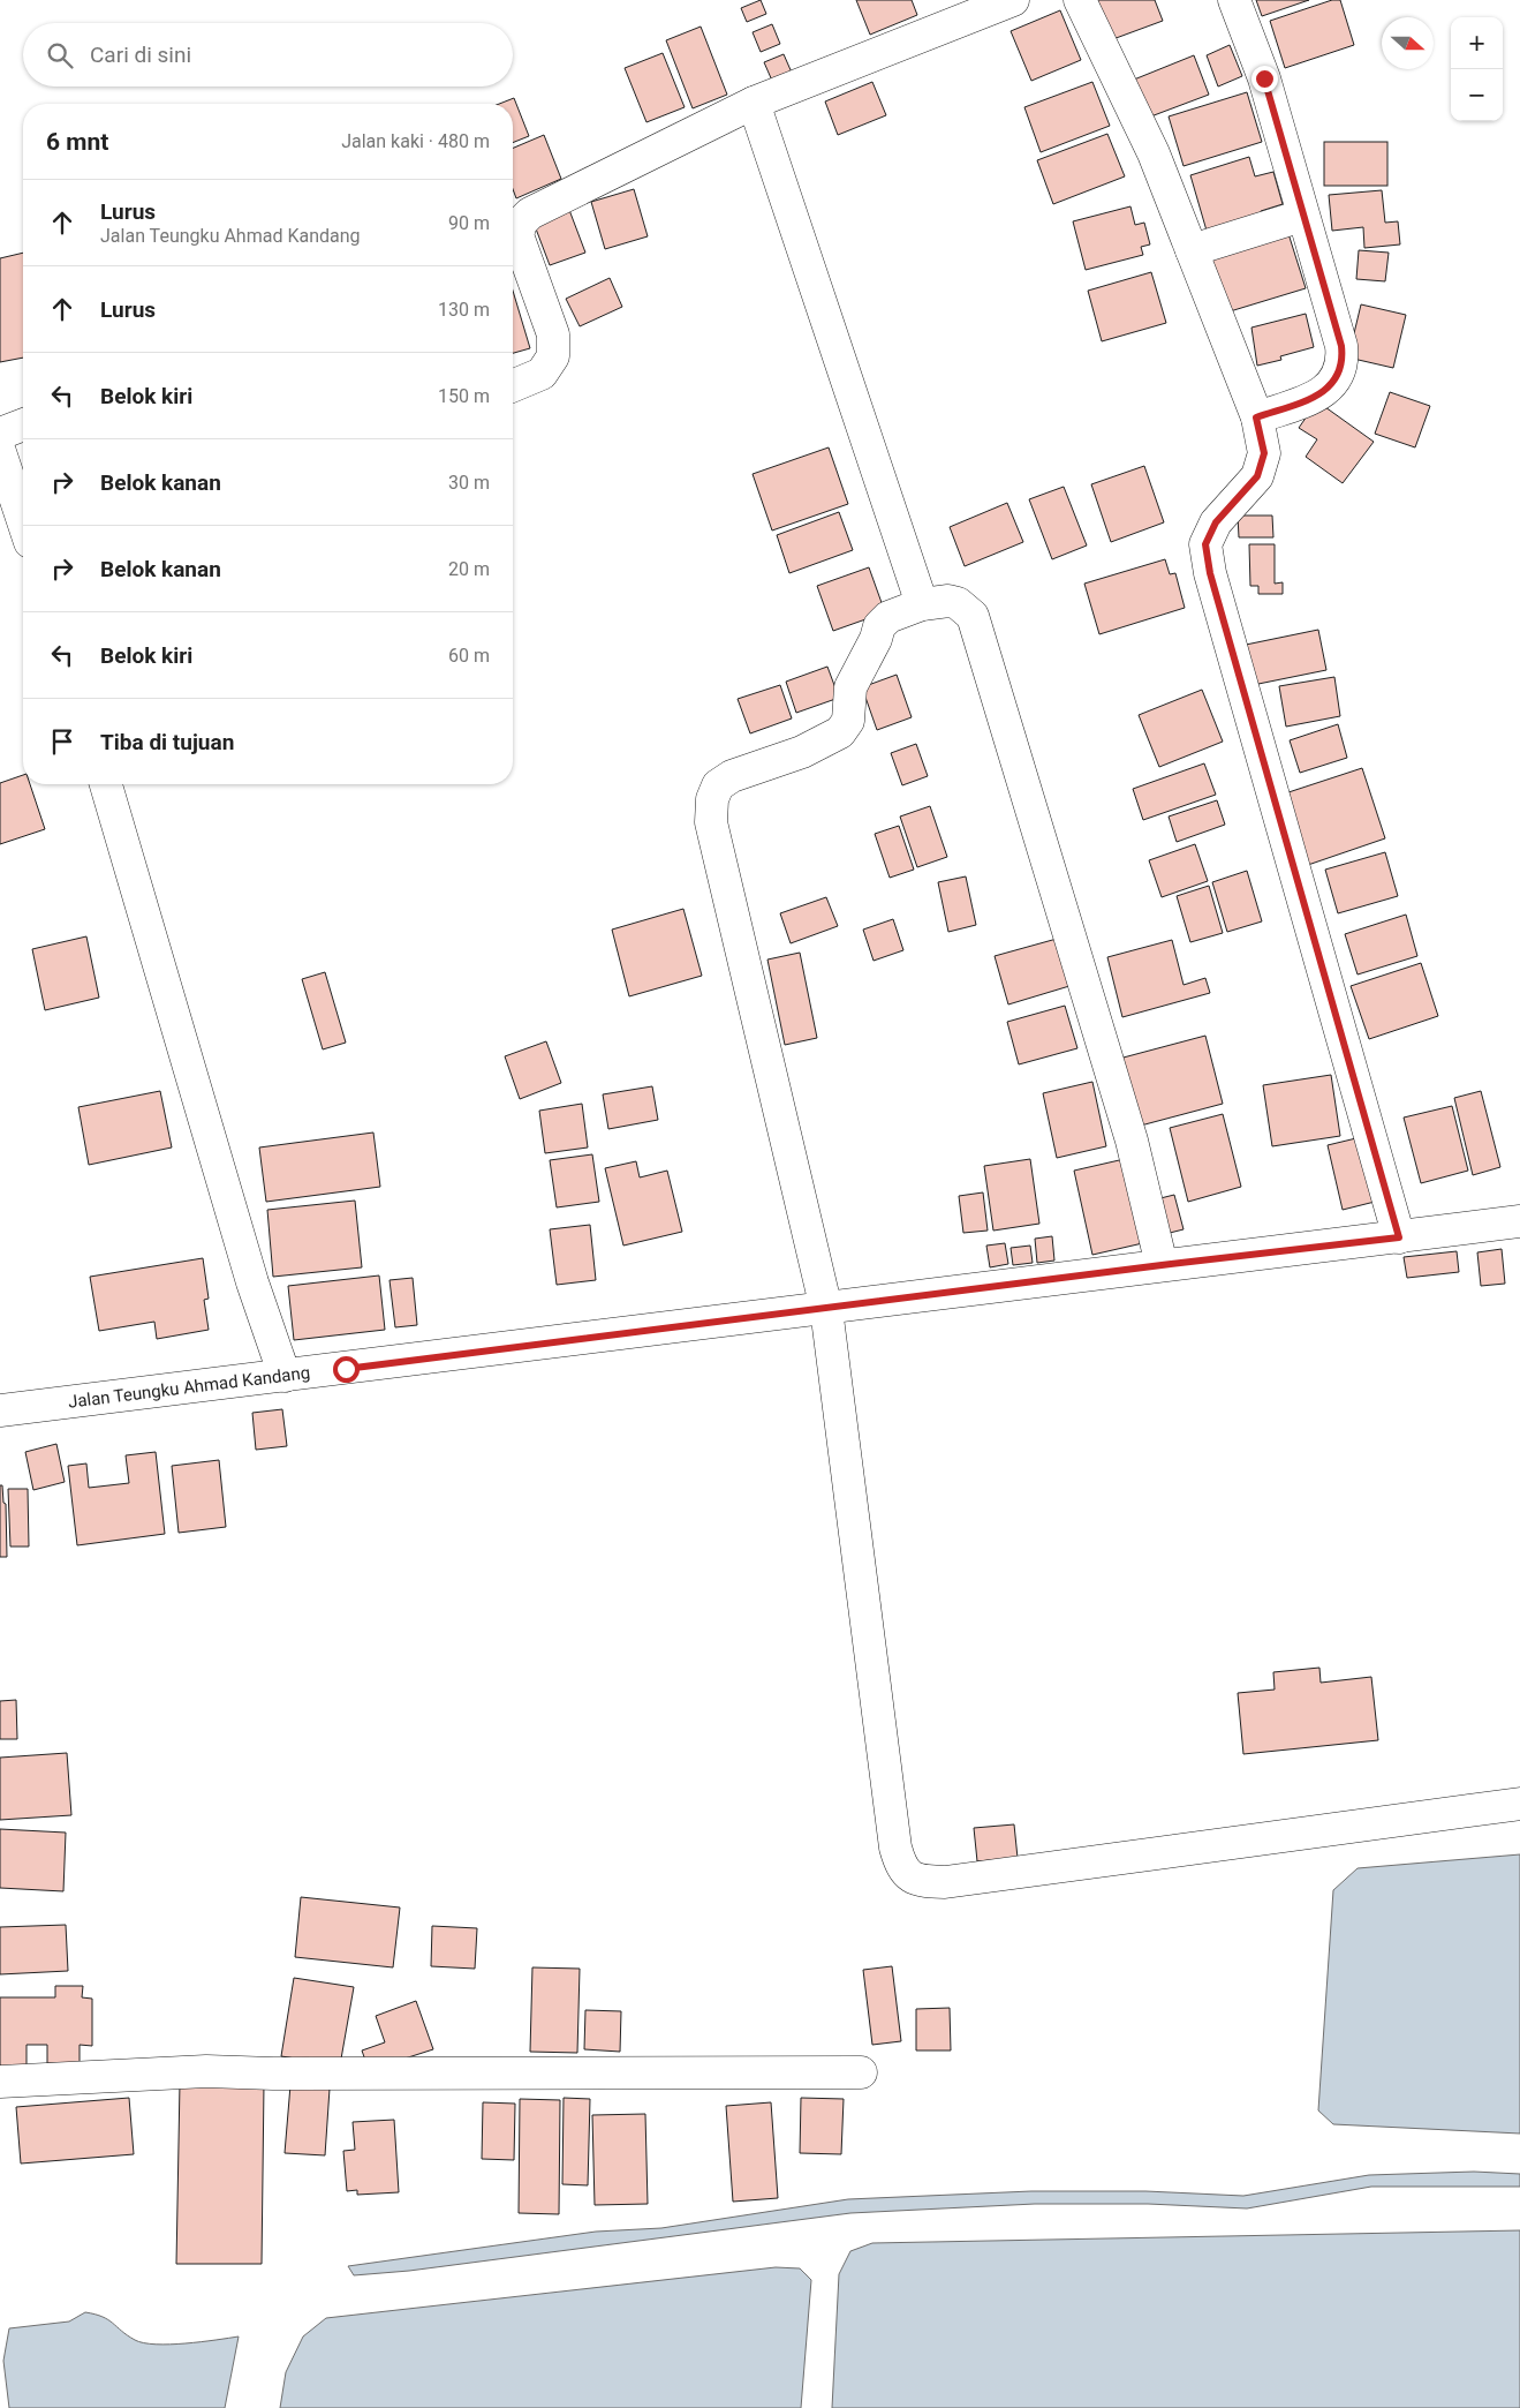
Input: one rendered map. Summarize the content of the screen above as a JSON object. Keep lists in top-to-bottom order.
{
  "streets": {
    "street": ["Jalan Teungku Ahmad Kandang"]
  },
  "north": "right",
  "page": {
    "map_buttons": ["+", "−"],
    "search": "Cari di sini",
    "heading": ["6 mnt", "Jalan kaki · 480 m"],
    "list": [
      ["Lurus", "Jalan Teungku Ahmad Kandang", "90 m"],
      ["Lurus", "130 m"],
      ["Belok kiri", "150 m"],
      ["Belok kanan", "30 m"],
      ["Belok kanan", "20 m"],
      ["Belok kiri", "60 m"],
      "Tiba di tujuan"
    ]
  }
}
